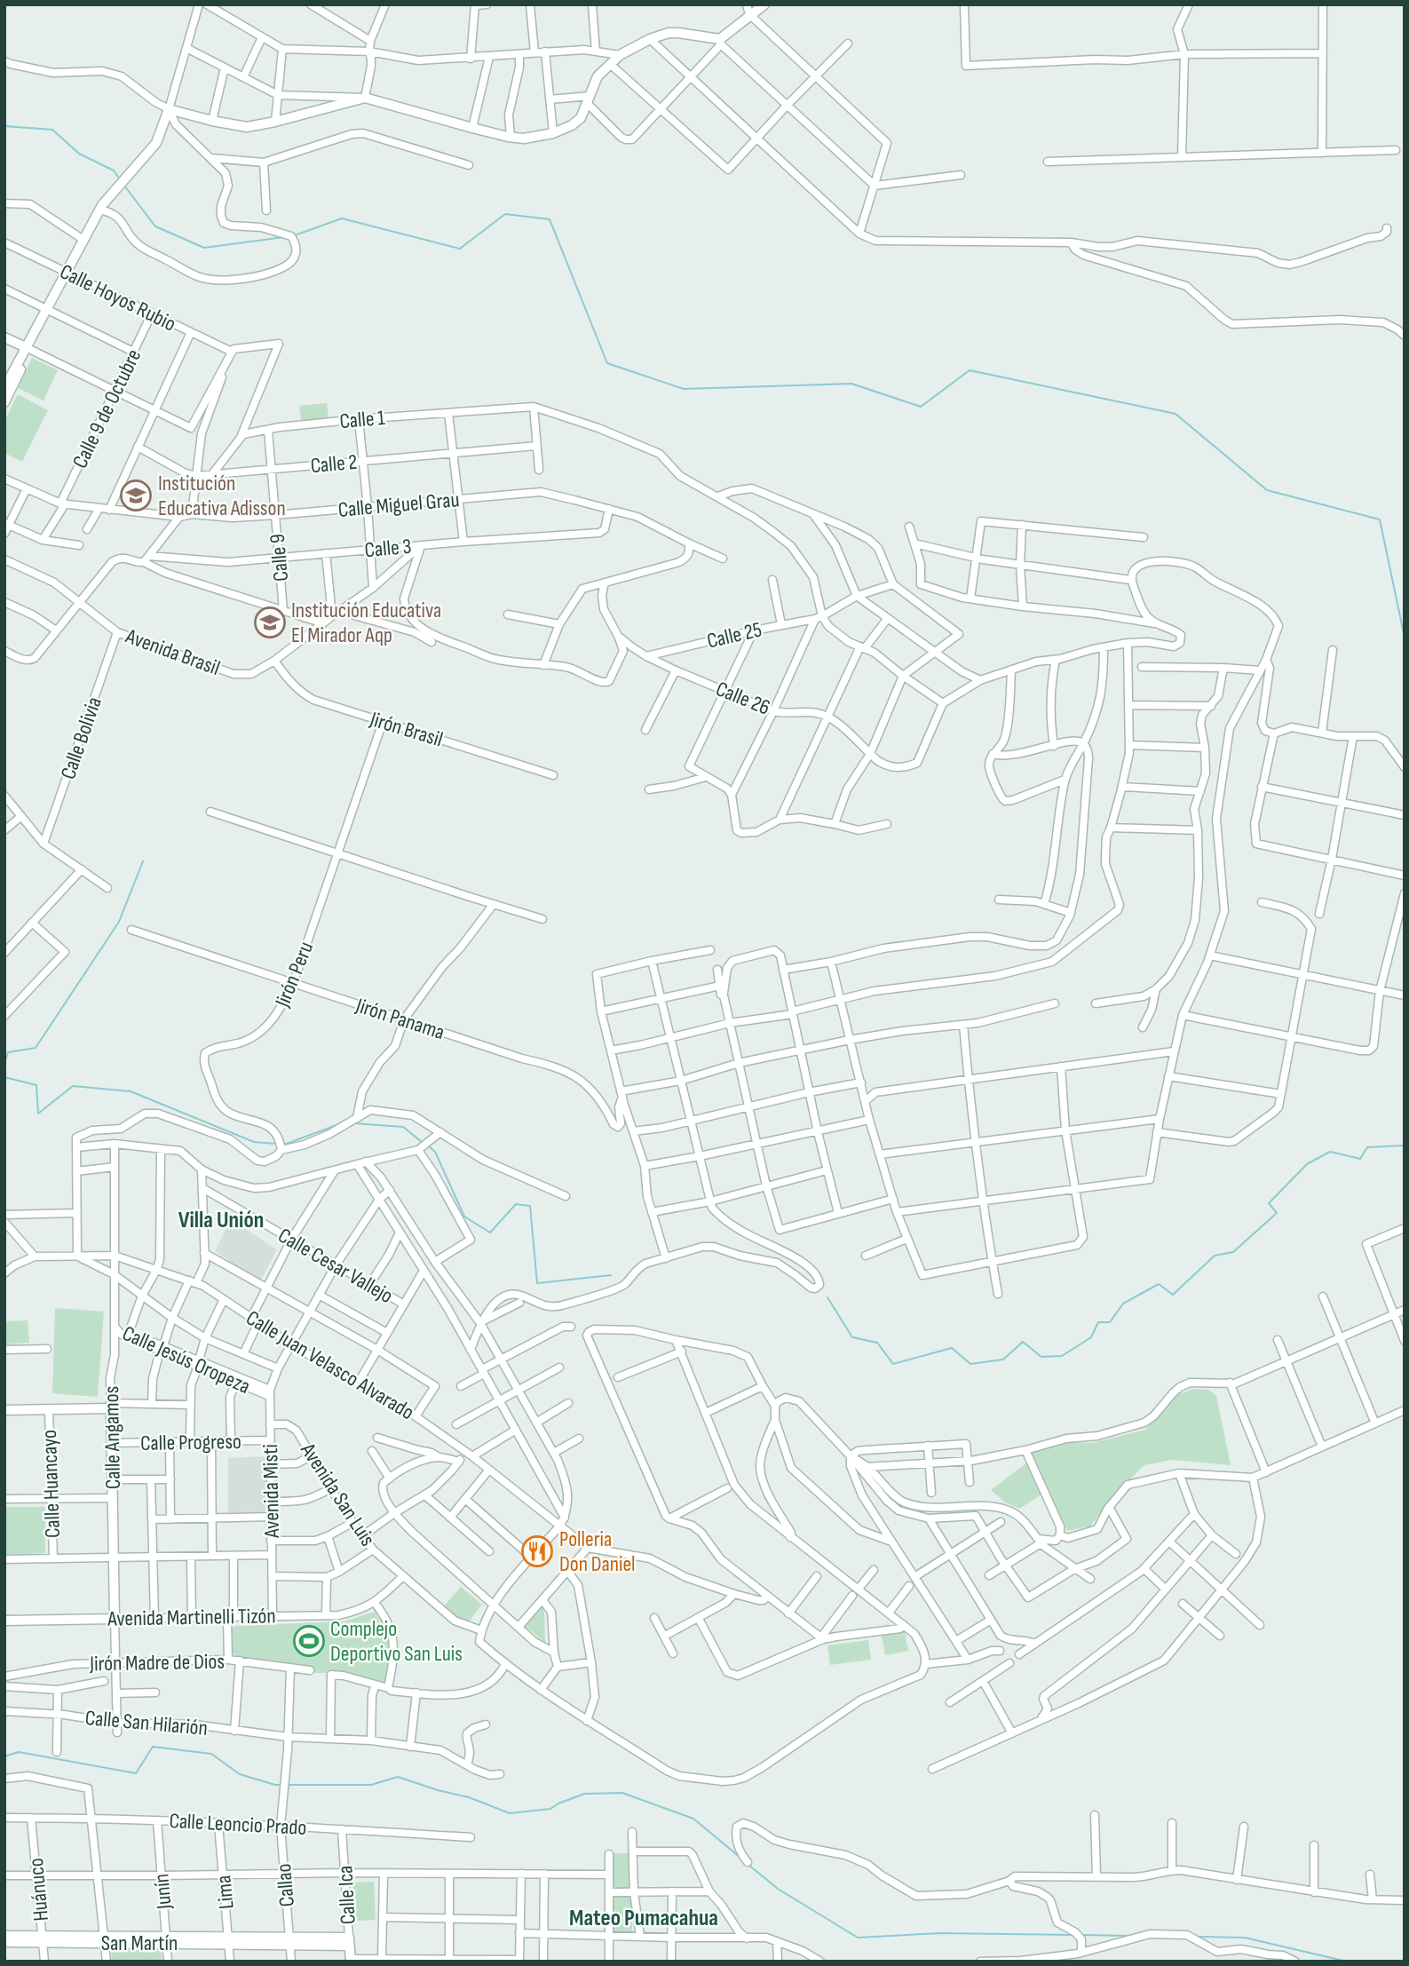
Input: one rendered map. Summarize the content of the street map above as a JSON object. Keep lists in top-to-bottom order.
{
  "streets": {
    "street": [
      "Calle Hoyos Rubio",
      "Calle 9 de Octubre",
      "Calle 1",
      "Calle 2",
      "Calle Miguel Grau",
      "Calle 3",
      "Calle 9",
      "Calle 25",
      "Avenida Brasil",
      "Calle 26",
      "Jirón Brasil",
      "Calle Bolivia",
      "Jirón Peru",
      "Jirón Panama",
      "Calle Cesar Vallejo",
      "Calle Jesús Oropeza",
      "Calle Juan Velasco Alvarado",
      "Calle Angamos",
      "Calle Progreso",
      "Calle Huancayo",
      "Avenida Misti",
      "Avenida San Luis",
      "Avenida Martinelli Tizón",
      "Jirón Madre de Dios",
      "Calle San Hilarión",
      "Calle Leoncio Prado",
      "Callao",
      "Huánuco",
      "Junín",
      "Lima",
      "Calle Ica",
      "San Martín"
    ]
  },
  "crossings": [
    ["Calle Hoyos Rubio", "Calle 9 de Octubre"],
    ["Calle 9 de Octubre", "Calle Miguel Grau"],
    ["Calle 1", "Calle 9"],
    ["Calle 2", "Calle 9"],
    ["Calle Miguel Grau", "Calle 3"],
    ["Calle Miguel Grau", "Calle 9"],
    ["Calle 3", "Calle 9"],
    ["Calle 25", "Calle 26"],
    ["Avenida Brasil", "Jirón Brasil"],
    ["Avenida Brasil", "Calle Bolivia"],
    ["Jirón Brasil", "Jirón Peru"],
    ["Jirón Peru", "Jirón Panama"],
    ["Calle Cesar Vallejo", "Avenida Misti"],
    ["Calle Jesús Oropeza", "Calle Angamos"],
    ["Calle Jesús Oropeza", "Avenida Misti"],
    ["Calle Juan Velasco Alvarado", "Calle Angamos"],
    ["Calle Juan Velasco Alvarado", "Avenida Misti"],
    ["Calle Angamos", "Calle Progreso"],
    ["Calle Angamos", "Avenida Martinelli Tizón"],
    ["Calle Angamos", "Jirón Madre de Dios"],
    ["Calle Angamos", "Calle San Hilarión"],
    ["Calle Progreso", "Avenida Misti"],
    ["Calle Progreso", "Avenida San Luis"],
    ["Avenida Misti", "Avenida San Luis"],
    ["Avenida Misti", "Avenida Martinelli Tizón"],
    ["Avenida San Luis", "Avenida Martinelli Tizón"],
    ["Jirón Madre de Dios", "Callao"],
    ["Calle San Hilarión", "Callao"],
    ["Calle Leoncio Prado", "Callao"],
    ["Calle Leoncio Prado", "Huánuco"],
    ["Calle Leoncio Prado", "Junín"],
    ["Calle Leoncio Prado", "Lima"],
    ["Calle Leoncio Prado", "Calle Ica"],
    ["Callao", "San Martín"],
    ["Huánuco", "San Martín"],
    ["Junín", "San Martín"],
    ["Lima", "San Martín"],
    ["Calle Ica", "San Martín"]
  ],
  "districts": ["Villa Unión", "Mateo Pumacahua"],
  "places": {
    "school or university": ["Institución Educativa Adisson", "Institución Educativa El Mirador Aqp"],
    "restaurant": ["Polleria Don Daniel"],
    "sports": ["Complejo Deportivo San Luis"]
  }
}
